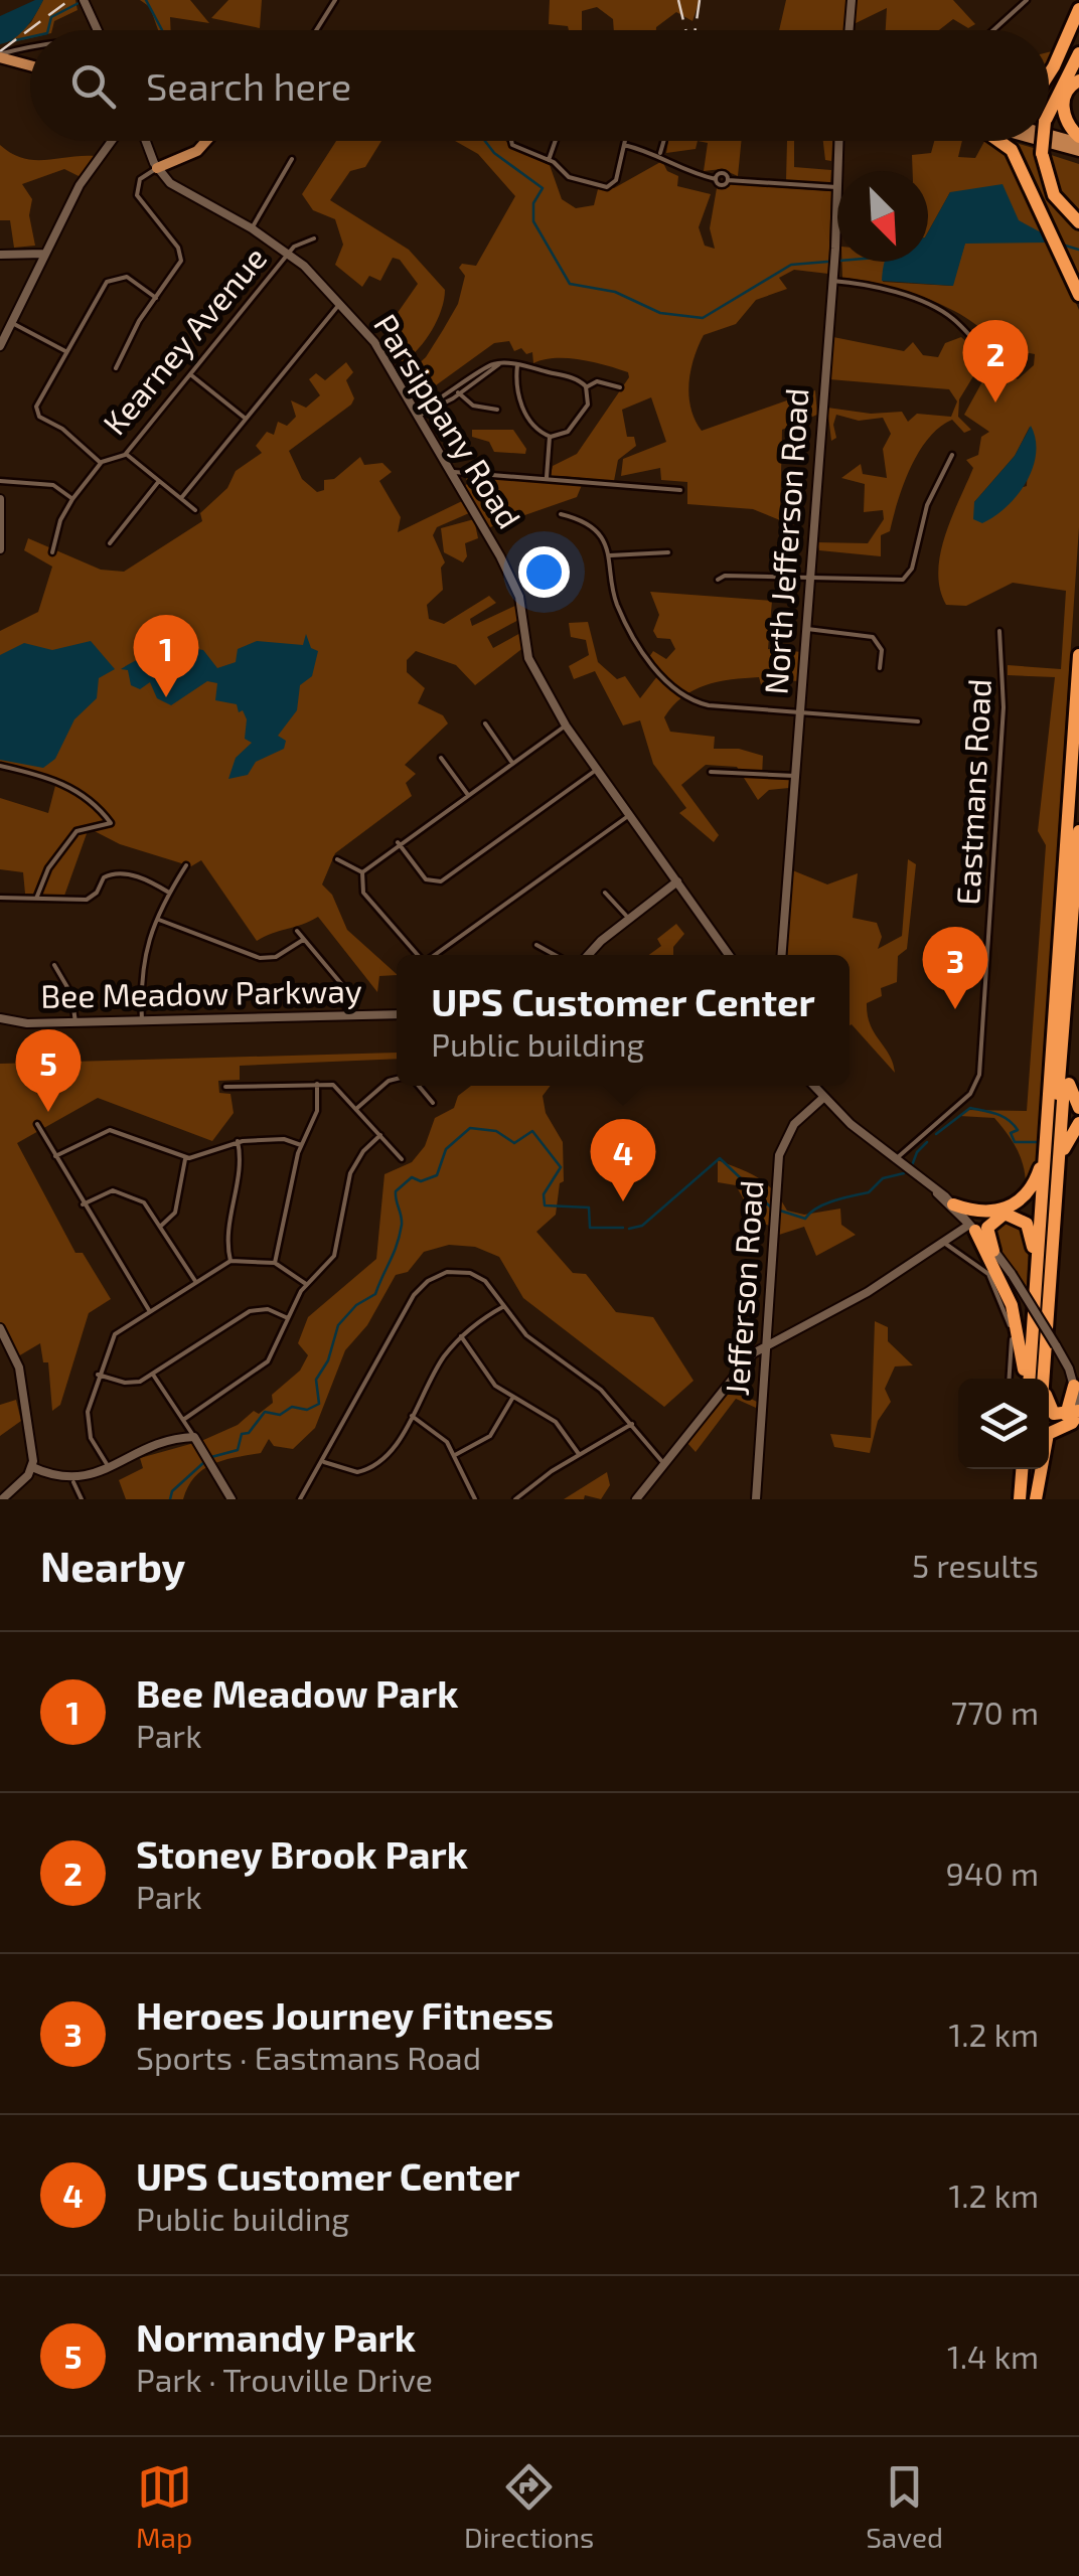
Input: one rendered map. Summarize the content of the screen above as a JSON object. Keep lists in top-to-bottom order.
{
  "streets": {
    "street": [
      "Kearney Avenue",
      "Parsippany Road",
      "North Jefferson Road",
      "Eastmans Road",
      "Bee Meadow Parkway",
      "Jefferson Road"
    ]
  },
  "crossings": [
    ["Kearney Avenue", "Parsippany Road"]
  ],
  "north": "bottom right",
  "page": {
    "search": "Search here",
    "pins": [
      "2",
      "1",
      "3",
      "5",
      "4"
    ],
    "popup": ["UPS Customer Center", "Public building"],
    "heading": ["Nearby", "5 results"],
    "list": [
      {
        "mark": "1",
        "name": "Bee Meadow Park",
        "note": "Park",
        "value": "770 m"
      },
      {
        "mark": "2",
        "name": "Stoney Brook Park",
        "note": "Park",
        "value": "940 m"
      },
      {
        "mark": "3",
        "name": "Heroes Journey Fitness",
        "note": "Sports · Eastmans Road",
        "value": "1.2 km"
      },
      {
        "mark": "4",
        "name": "UPS Customer Center",
        "note": "Public building",
        "value": "1.2 km"
      },
      {
        "mark": "5",
        "name": "Normandy Park",
        "note": "Park · Trouville Drive",
        "value": "1.4 km"
      }
    ],
    "nav": ["Map", "Directions", "Saved"]
  }
}
